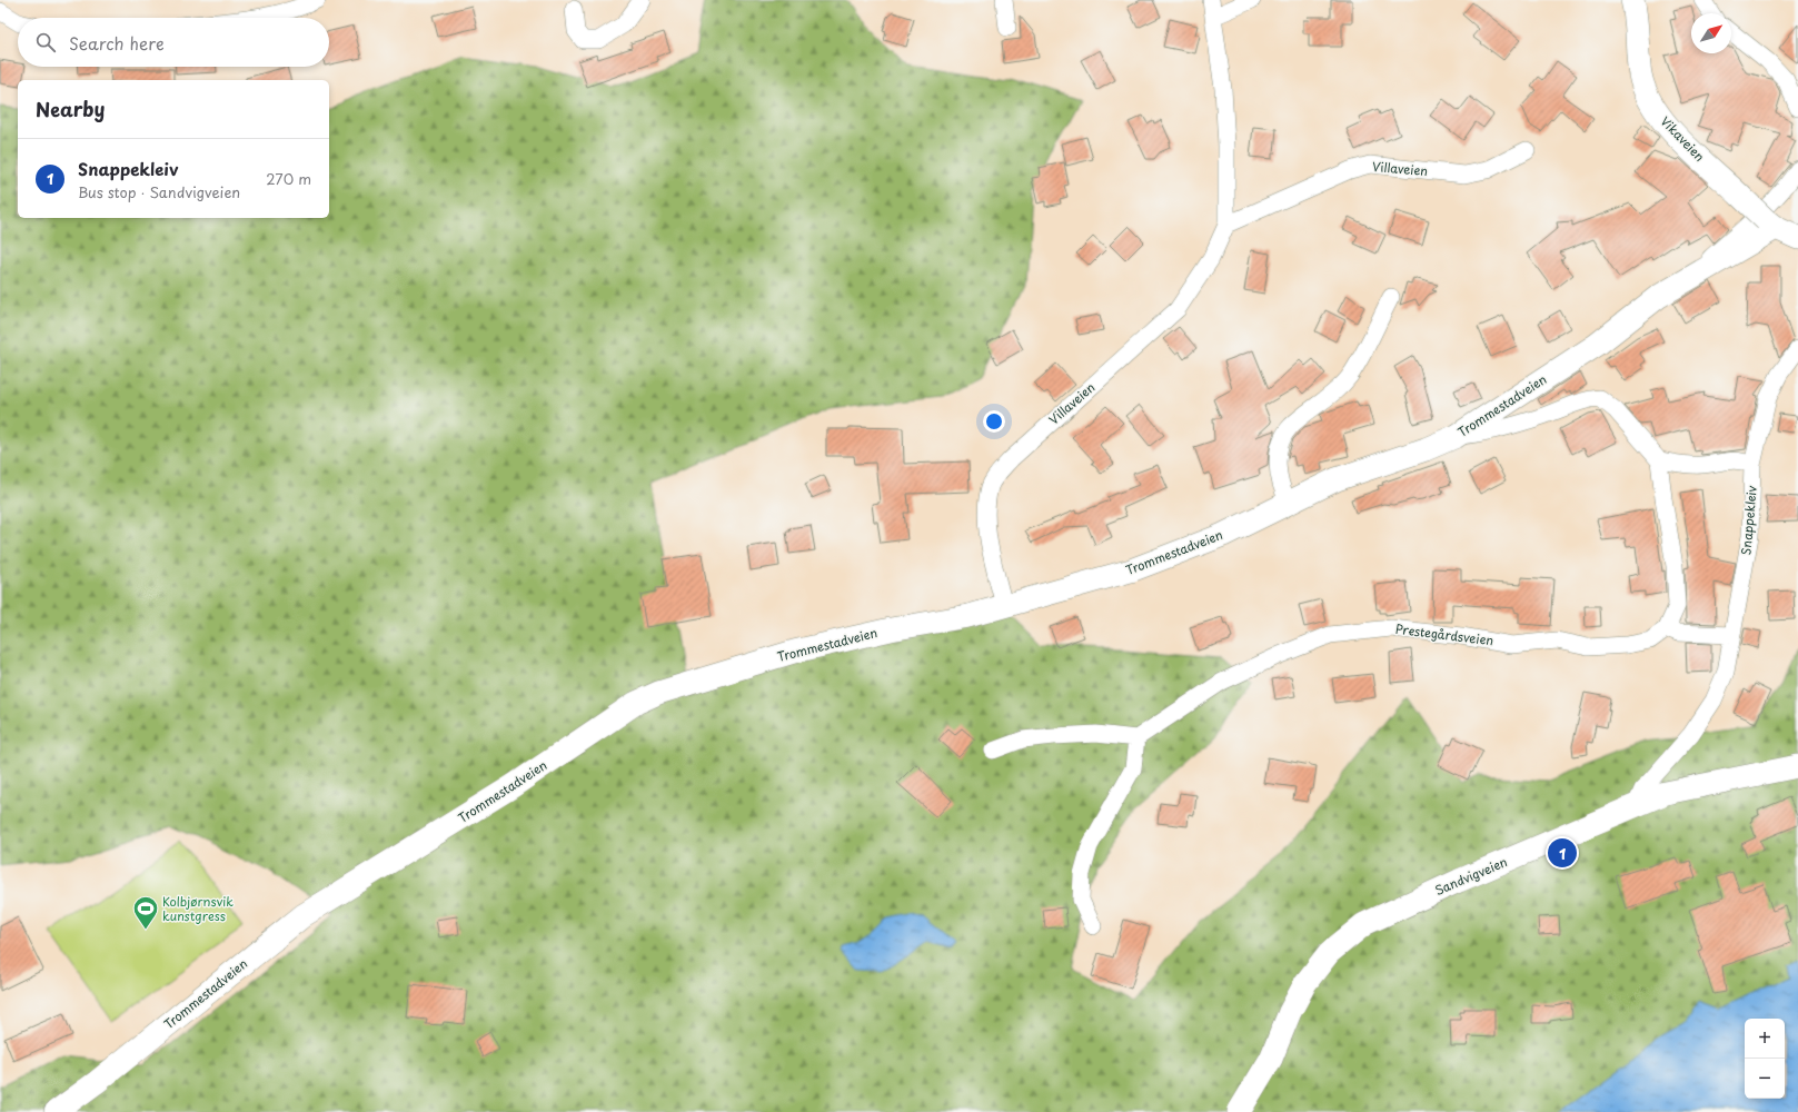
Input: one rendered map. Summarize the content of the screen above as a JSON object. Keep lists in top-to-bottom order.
{
  "streets": {
    "main road": ["Vikaveien", "Trommestadveien", "Sandvigveien"],
    "street": ["Villaveien", "Snappekleiv", "Prestegårdsveien"]
  },
  "crossings": [
    ["Vikaveien", "Trommestadveien"],
    ["Villaveien", "Trommestadveien"],
    ["Snappekleiv", "Sandvigveien"]
  ],
  "places": {
    "sports": ["Kolbjørnsvik kunstgress"]
  },
  "north": "top right",
  "page": {
    "search": "Search here",
    "heading": "Nearby",
    "list": [
      {
        "mark": "1",
        "name": "Snappekleiv",
        "note": "Bus stop · Sandvigveien",
        "value": "270 m"
      }
    ],
    "pins": "1",
    "map_buttons": ["+", "−"]
  }
}
